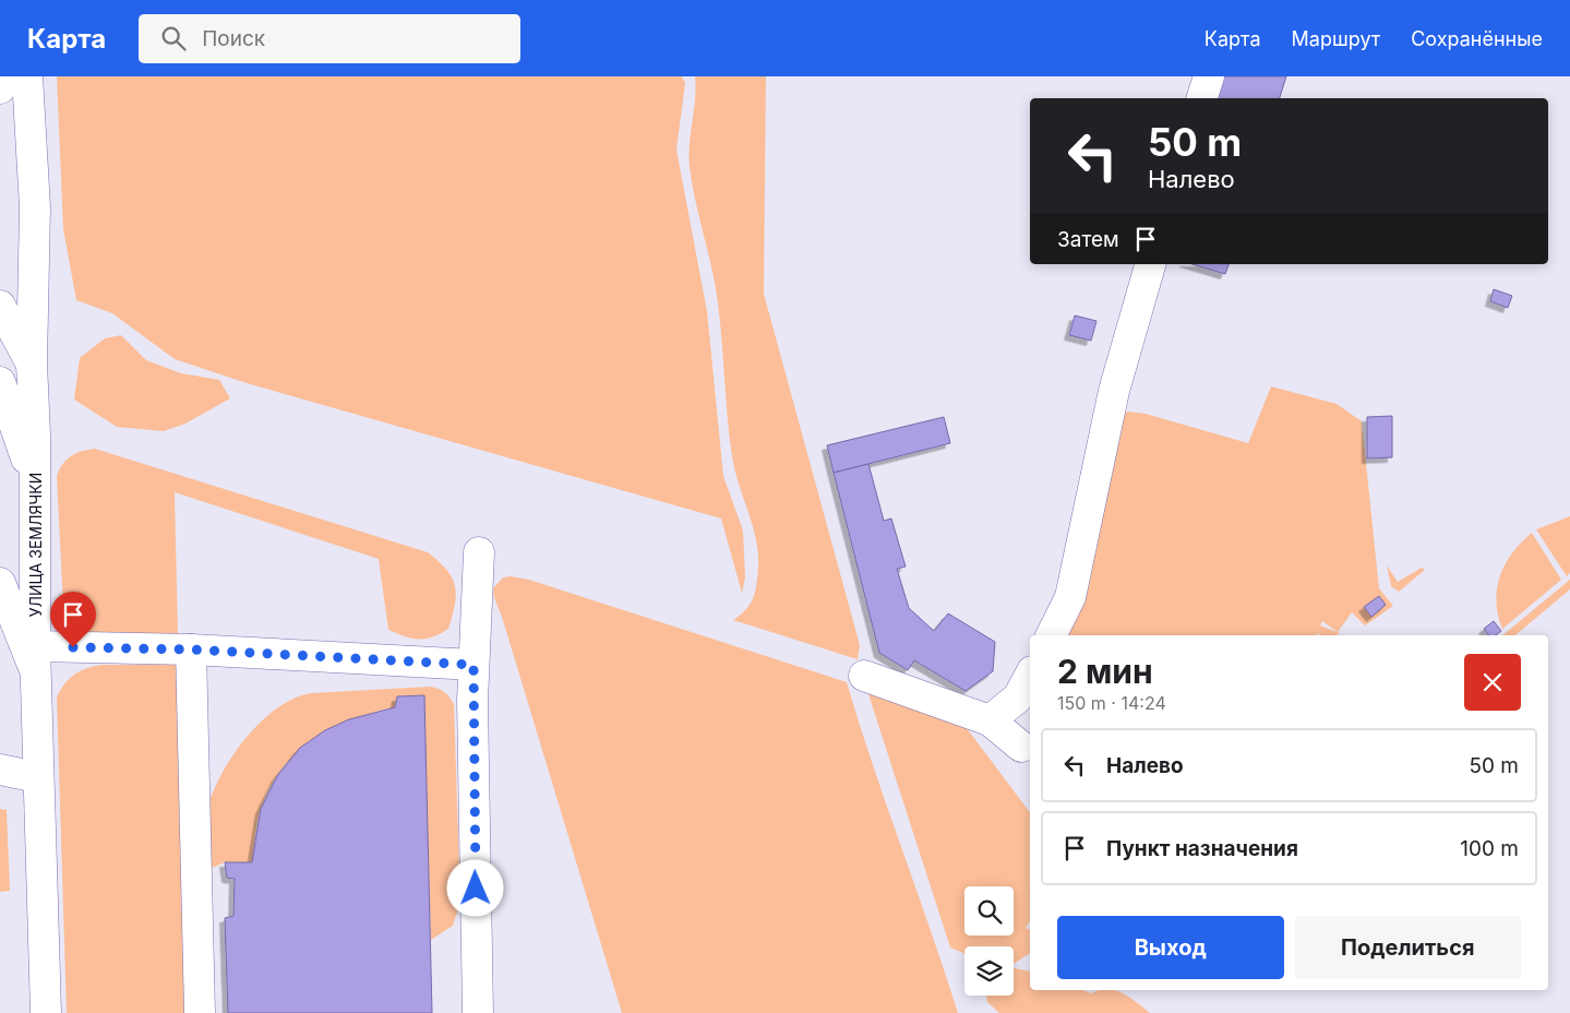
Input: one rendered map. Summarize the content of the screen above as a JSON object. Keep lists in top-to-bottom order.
{
  "streets": {
    "main road": ["УЛИЦА ЗЕМЛЯЧКИ"]
  },
  "page": {
    "header": "Карта",
    "search": "Поиск",
    "nav": ["Карта", "Маршрут", "Сохранённые"],
    "turn": ["50 m", "Налево"],
    "then": "Затем",
    "heading": ["2 мин", "150 m · 14:24"],
    "list": [
      {
        "name": "Налево",
        "value": "50 m"
      },
      {
        "name": "Пункт назначения",
        "value": "100 m"
      }
    ],
    "buttons": ["Выход", "Поделиться"]
  }
}
